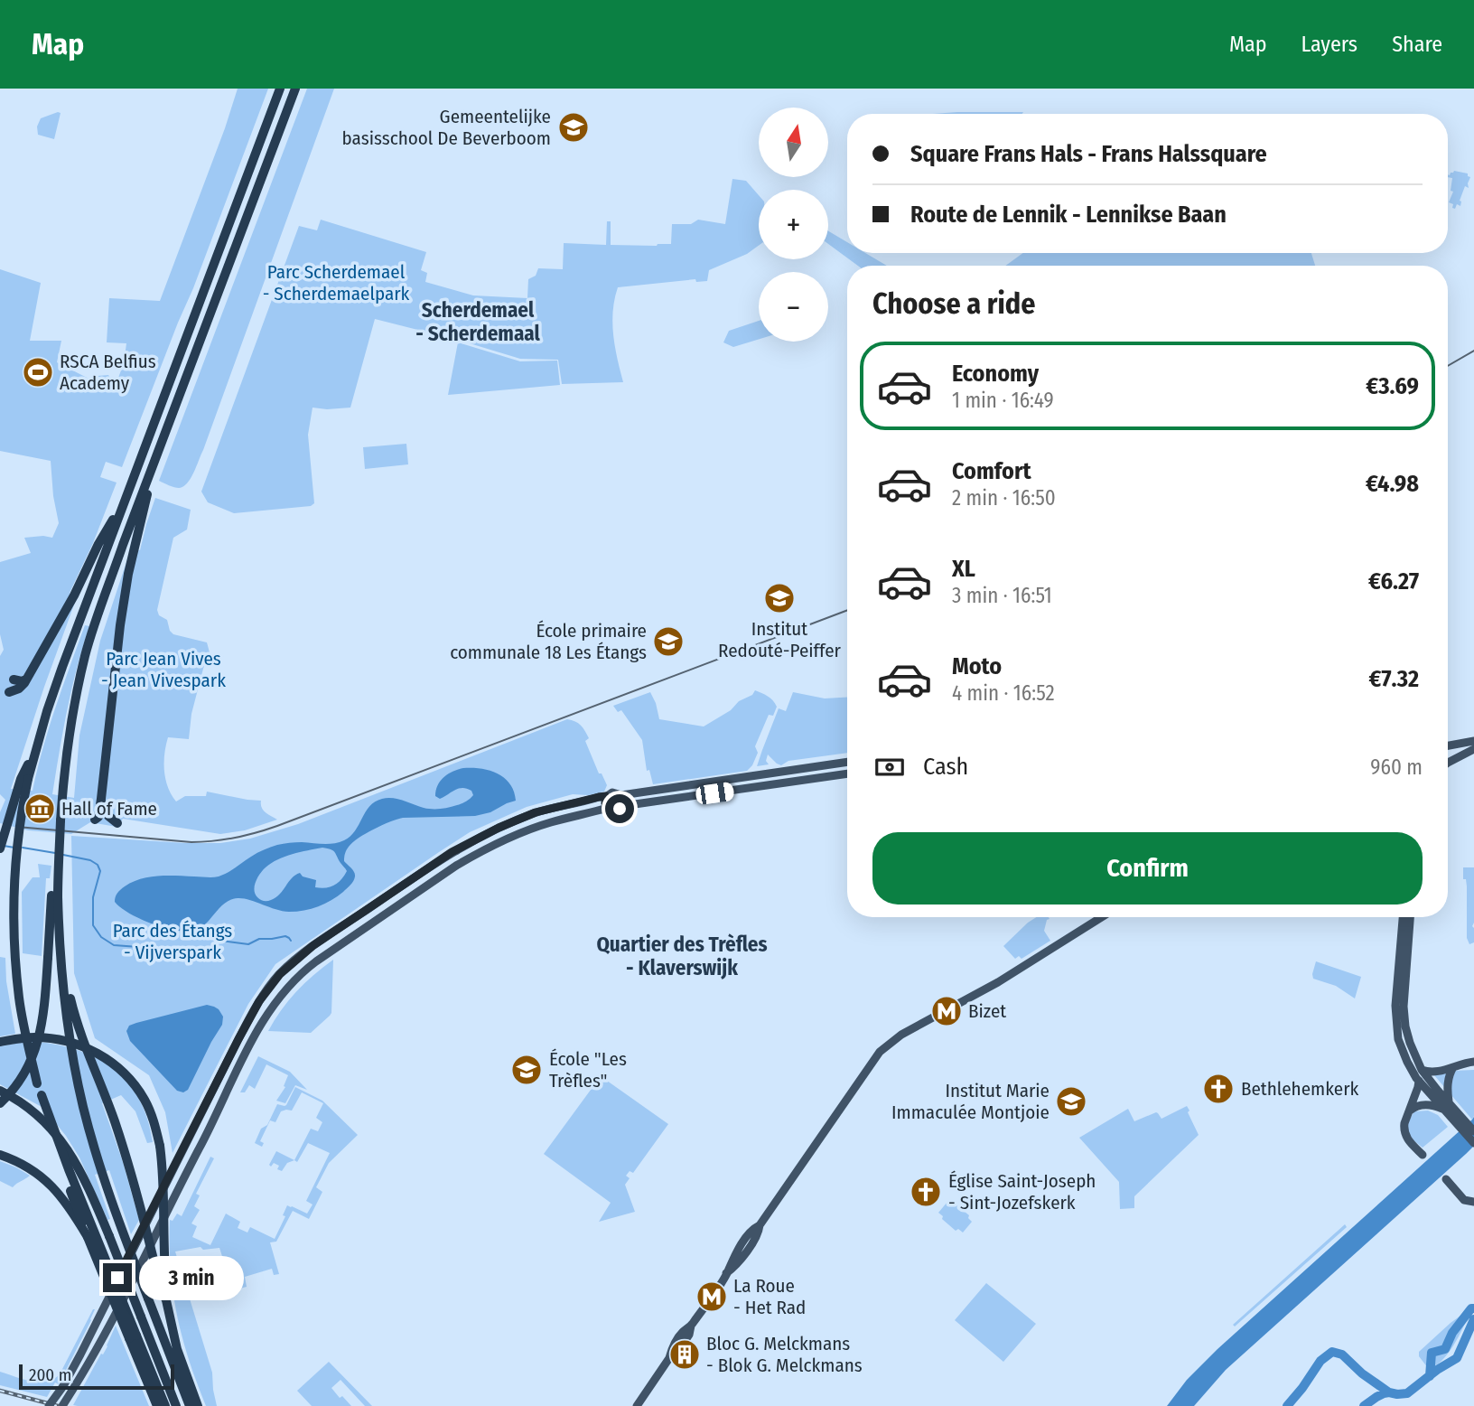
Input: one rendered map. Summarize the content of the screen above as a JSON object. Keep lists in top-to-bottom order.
{
  "districts": ["Scherdemael - Scherdemaal", "Quartier des Trèfles - Klaverswijk"],
  "parks": ["Parc Scherdemael - Scherdemaelpark", "Parc Jean Vives - Jean Vivespark", "Parc des Étangs - Vijverspark"],
  "places": {
    "school or university": [
      "Gemeentelijke basisschool De Beverboom",
      "Institut Redouté-Peiffer",
      "École primaire communale 18 Les Étangs",
      "École \"Les Trèfles\"",
      "Institut Marie Immaculée Montjoie"
    ],
    "sports": ["RSCA Belfius Academy"],
    "museum": ["Hall of Fame"],
    "metro station": ["Bizet", "La Roue - Het Rad"],
    "church": ["Bethlehemkerk", "Église Saint-Joseph - Sint-Jozefskerk"],
    "building": ["Bloc G. Melckmans - Blok G. Melckmans"]
  },
  "scale_bar": "200 m",
  "north": "top",
  "page": {
    "header": "Map",
    "nav": ["Map", "Layers", "Share"],
    "map_buttons": ["+", "−"],
    "banner": ["Square Frans Hals - Frans Halssquare", "Route de Lennik - Lennikse Baan"],
    "heading": "Choose a ride",
    "list": [
      {
        "name": "Economy",
        "note": "1 min · 16:49",
        "value": "€3.69"
      },
      {
        "name": "Comfort",
        "note": "2 min · 16:50",
        "value": "€4.98"
      },
      {
        "name": "XL",
        "note": "3 min · 16:51",
        "value": "€6.27"
      },
      {
        "name": "Moto",
        "note": "4 min · 16:52",
        "value": "€7.32"
      }
    ],
    "pay": ["Cash", "960 m"],
    "buttons": "Confirm",
    "bubble": "3 min",
    "scale": "200 m"
  }
}
